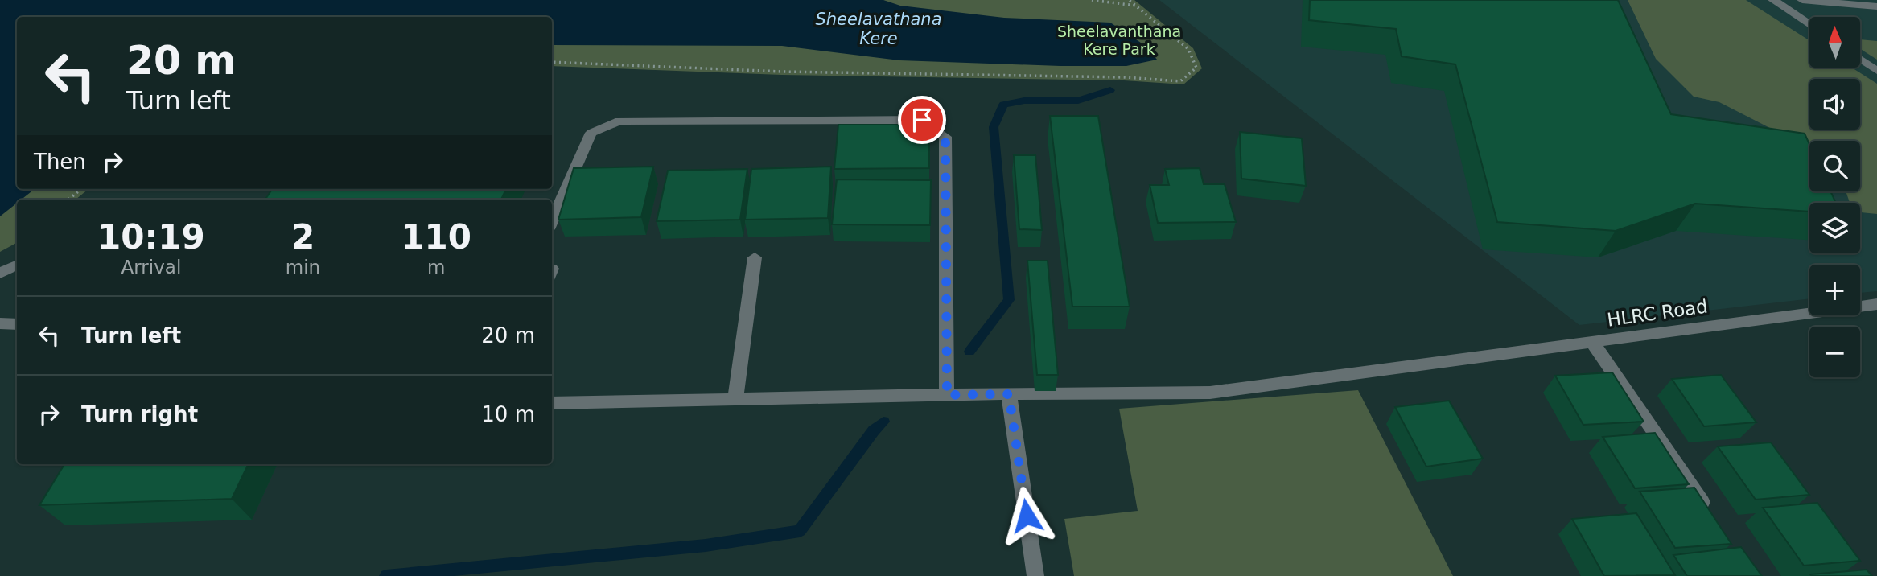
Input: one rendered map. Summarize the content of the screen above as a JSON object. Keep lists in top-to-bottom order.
{
  "streets": {
    "street": ["HLRC Road"]
  },
  "water": ["Sheelavathana Kere"],
  "parks": ["Sheelavanthana Kere Park"],
  "north": "top",
  "page": {
    "map_buttons": ["+", "−"],
    "turn": ["20 m", "Turn left"],
    "then": "Then",
    "eta": [
      "10:19",
      "Arrival",
      "2",
      "min",
      "110",
      "m"
    ],
    "list": [
      {
        "name": "Turn left",
        "value": "20 m"
      },
      {
        "name": "Turn right",
        "value": "10 m"
      }
    ]
  }
}
